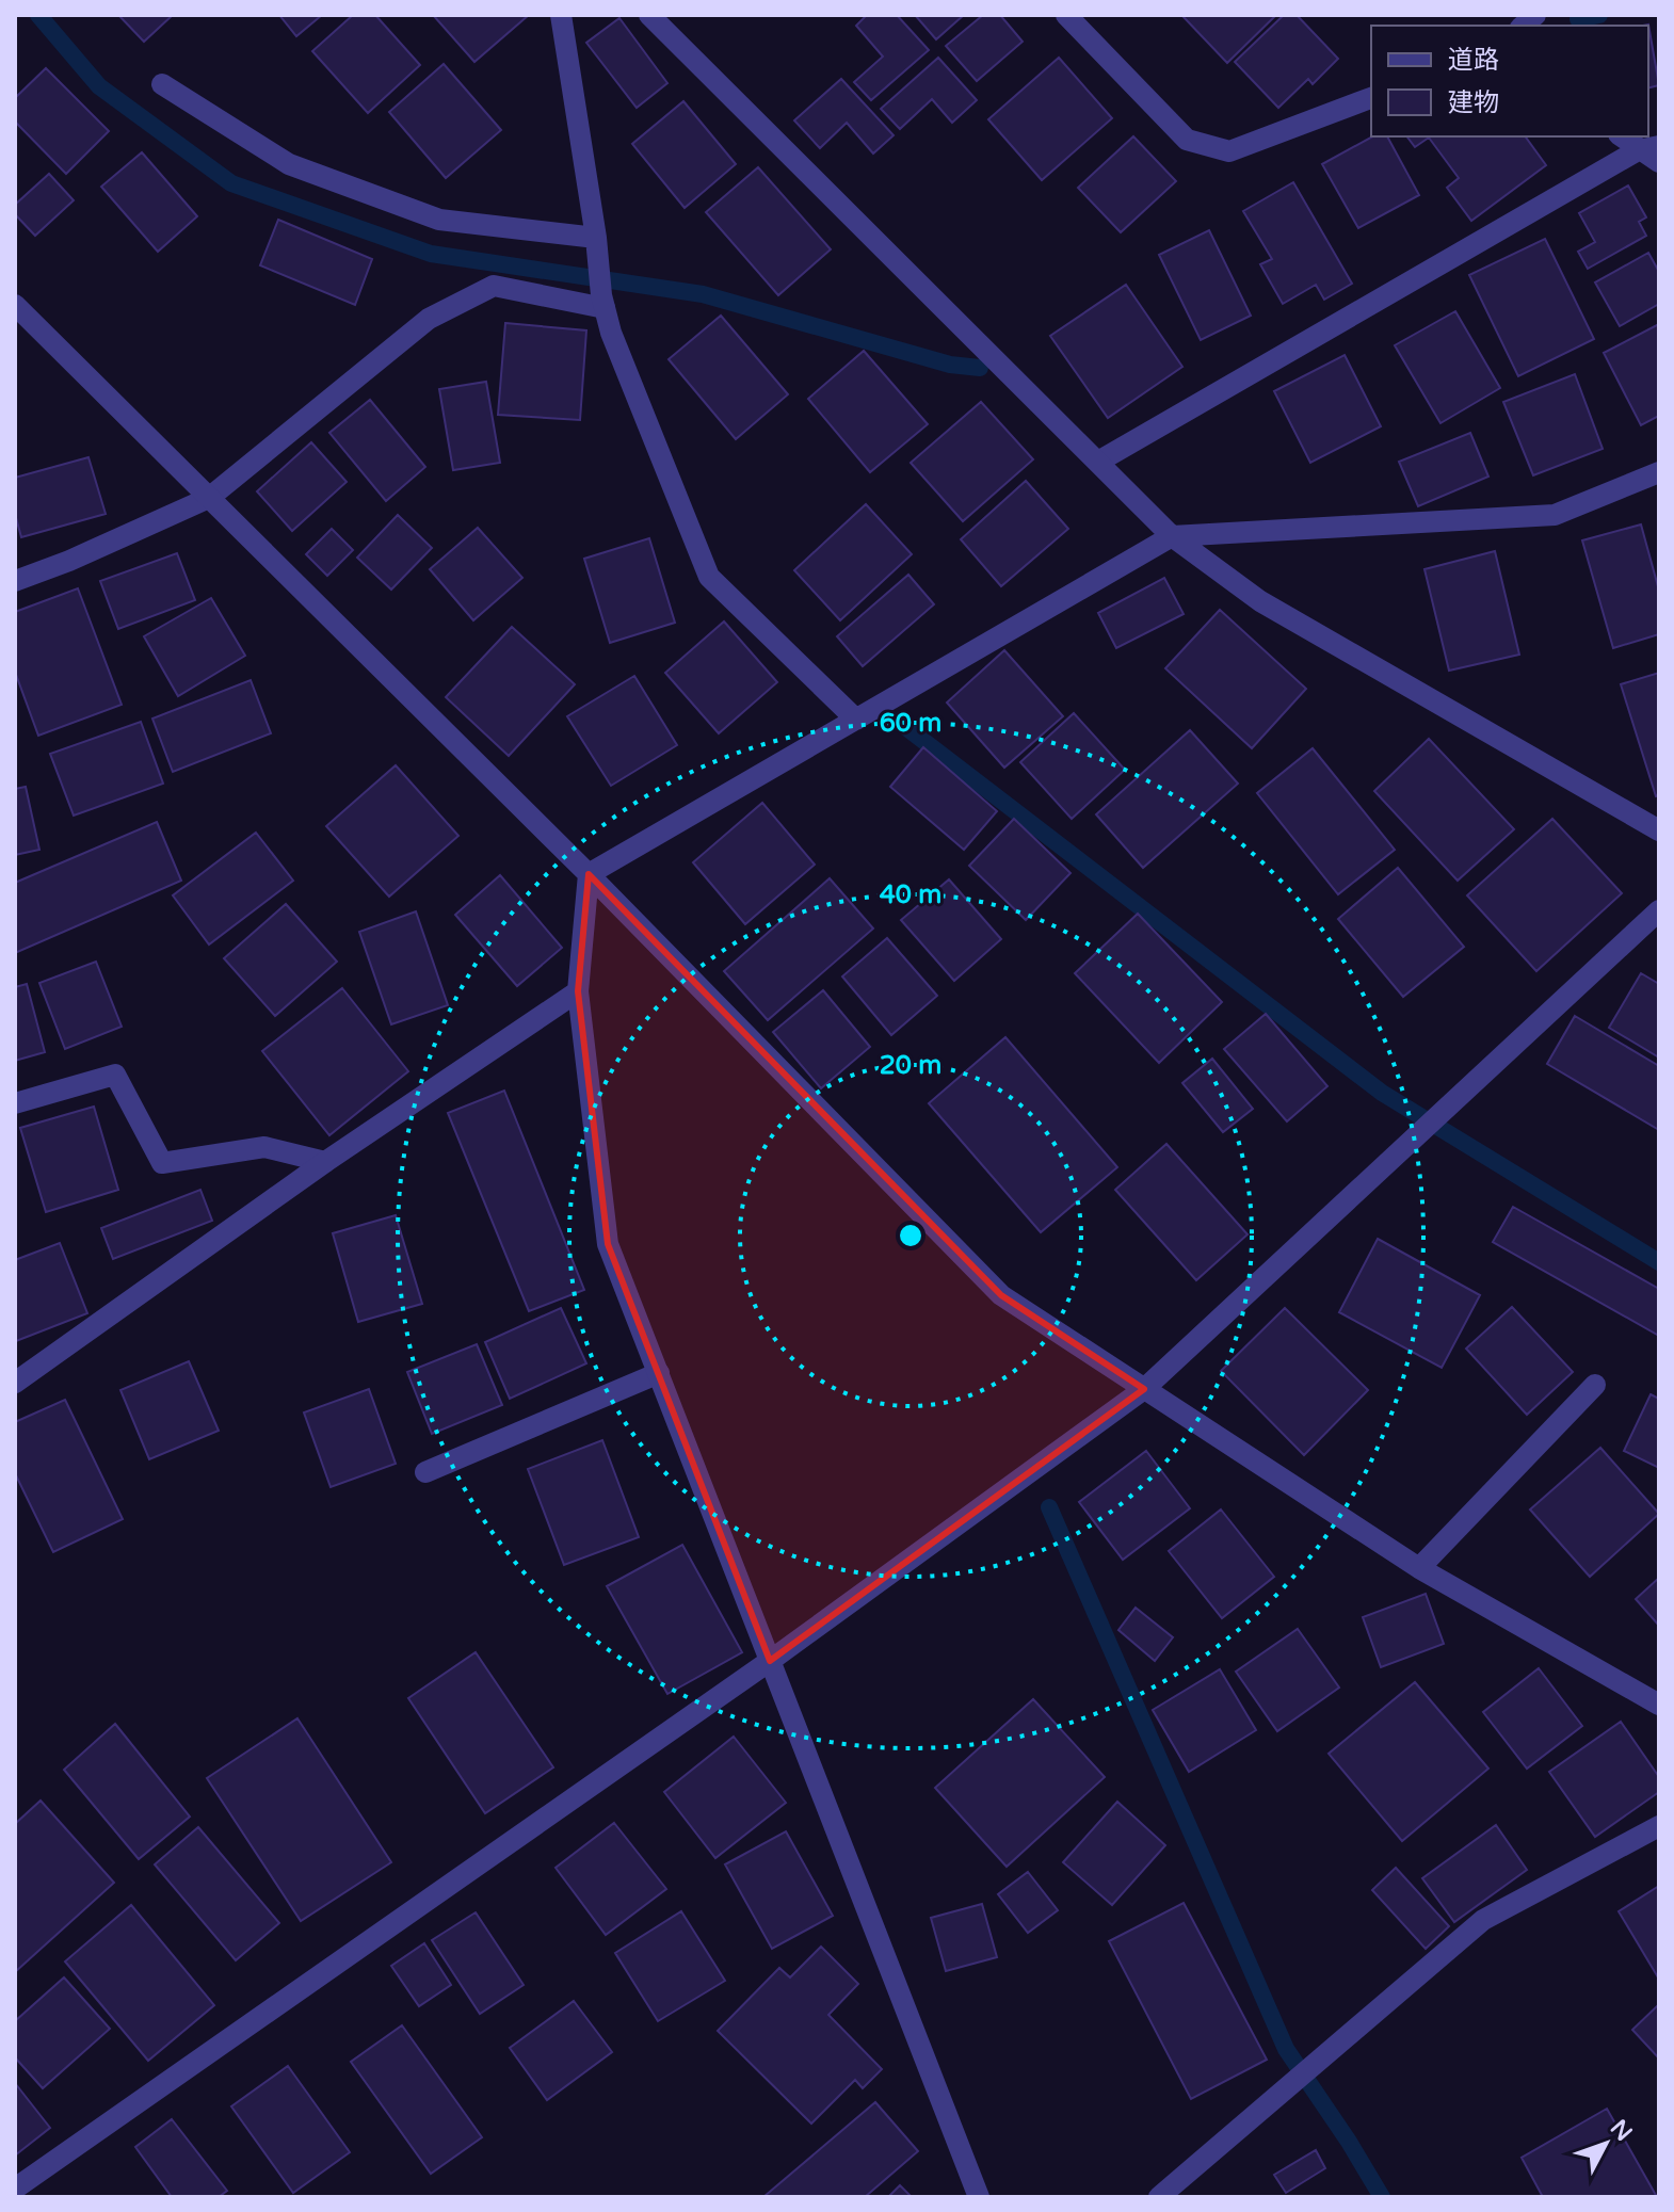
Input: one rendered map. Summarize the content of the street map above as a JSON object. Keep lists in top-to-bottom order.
{
  "legend": ["道路", "建物"],
  "north": "top right",
  "rings": ["60 m", "40 m", "20 m"]
}
